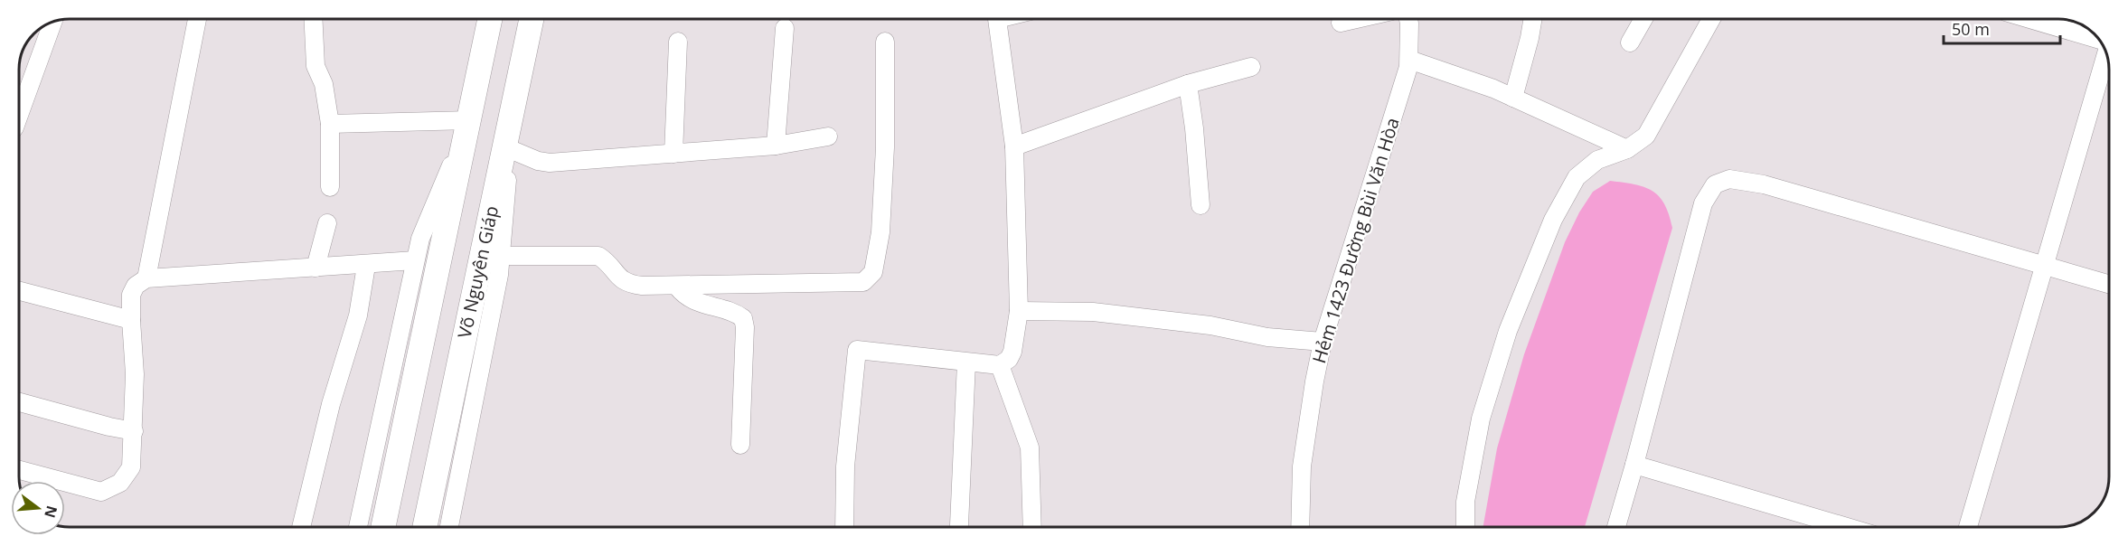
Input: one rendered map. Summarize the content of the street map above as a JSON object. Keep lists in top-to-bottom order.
{
  "streets": {
    "highway": ["Võ Nguyên Giáp"],
    "street": ["Hẻm 1423 Đường Bùi Văn Hòa"]
  },
  "scale_bar": "50 m",
  "north": "right"
}
